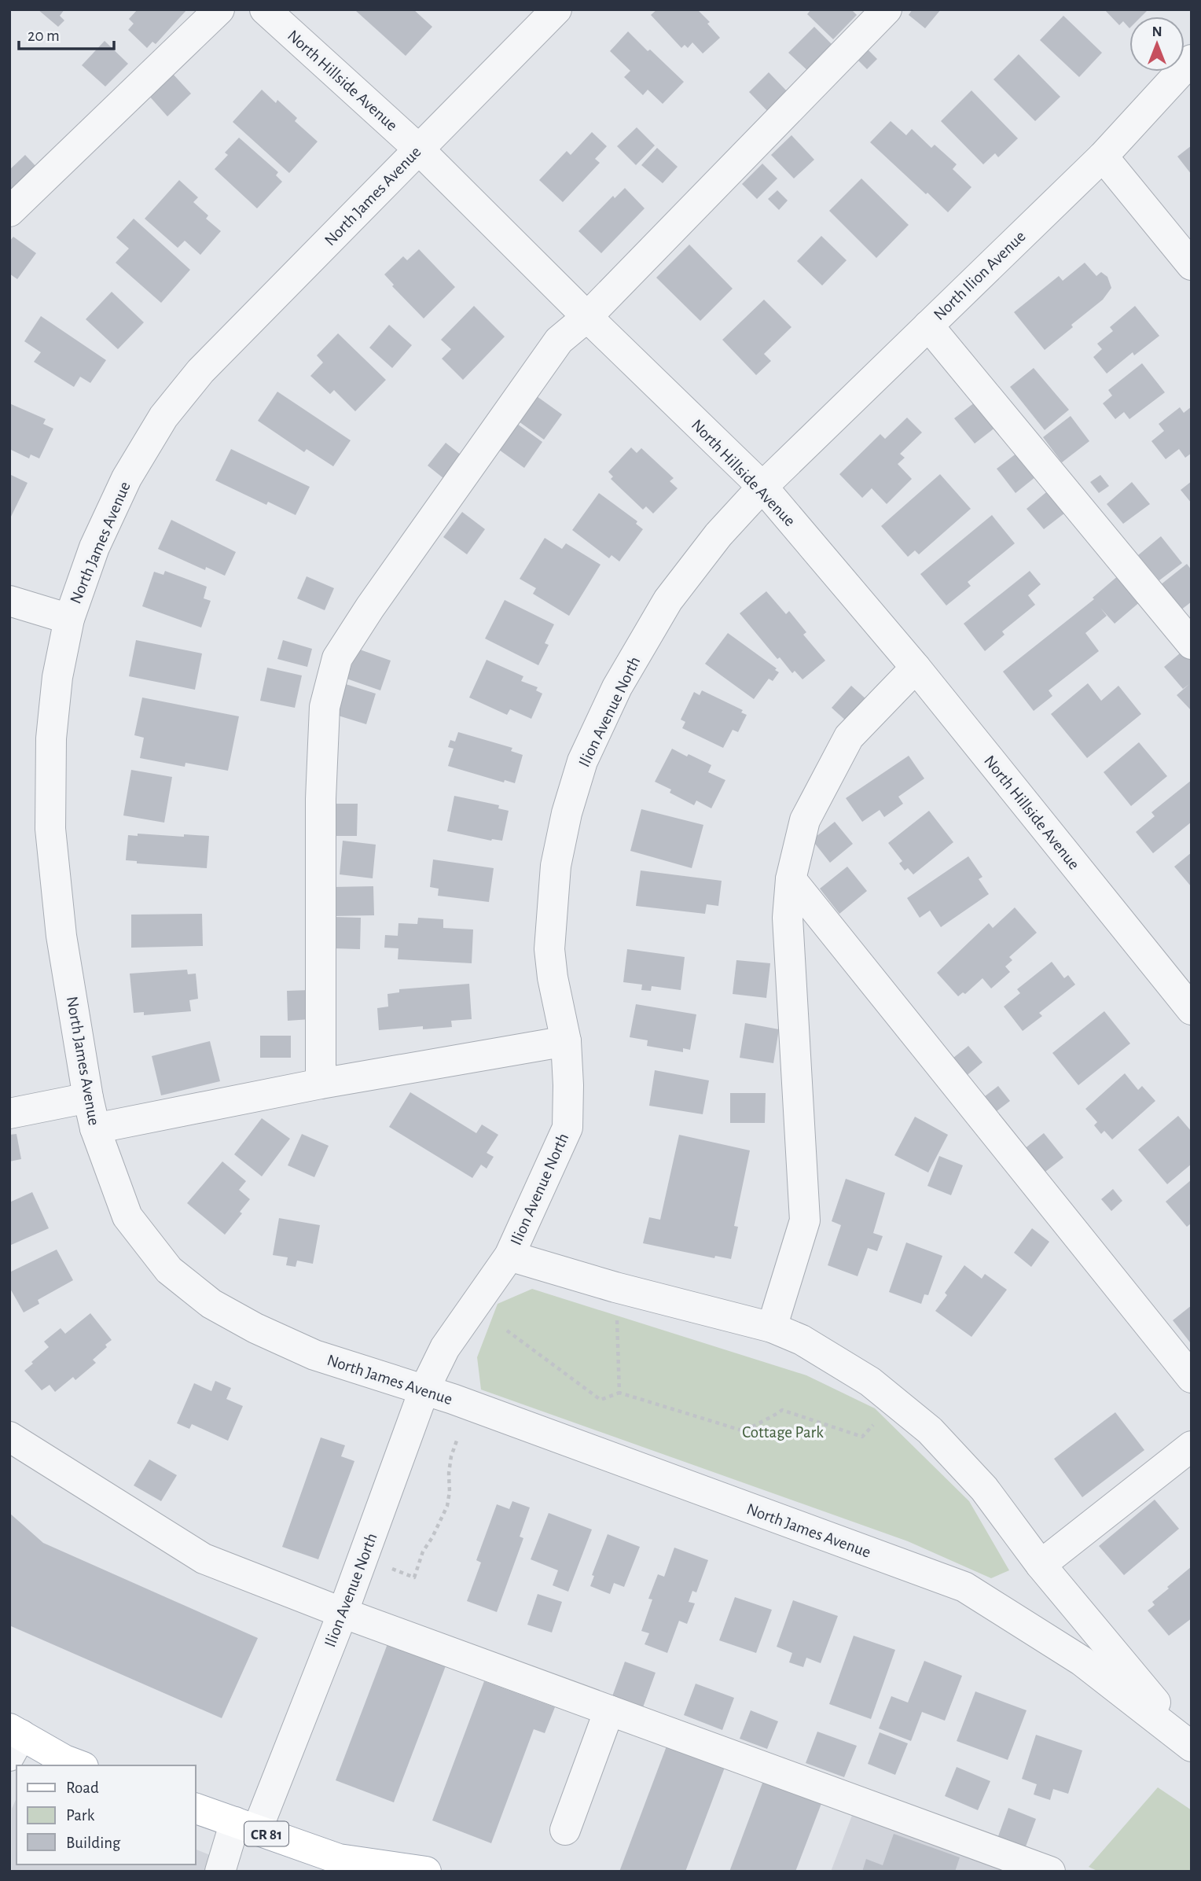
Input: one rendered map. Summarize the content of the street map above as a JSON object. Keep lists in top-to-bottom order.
{
  "streets": {
    "main road": ["CR 81"],
    "street": [
      "North Hillside Avenue",
      "North James Avenue",
      "North Ilion Avenue",
      "Ilion Avenue North"
    ]
  },
  "crossings": [
    ["North Hillside Avenue", "North James Avenue"],
    ["North Hillside Avenue", "North Ilion Avenue"],
    ["North Hillside Avenue", "Ilion Avenue North"],
    ["North James Avenue", "Ilion Avenue North"],
    ["North Ilion Avenue", "Ilion Avenue North"],
    ["Ilion Avenue North", "CR 81"]
  ],
  "parks": ["Cottage Park"],
  "legend": ["Road", "Park", "Building"],
  "scale_bar": "20 m",
  "north": "top"
}
